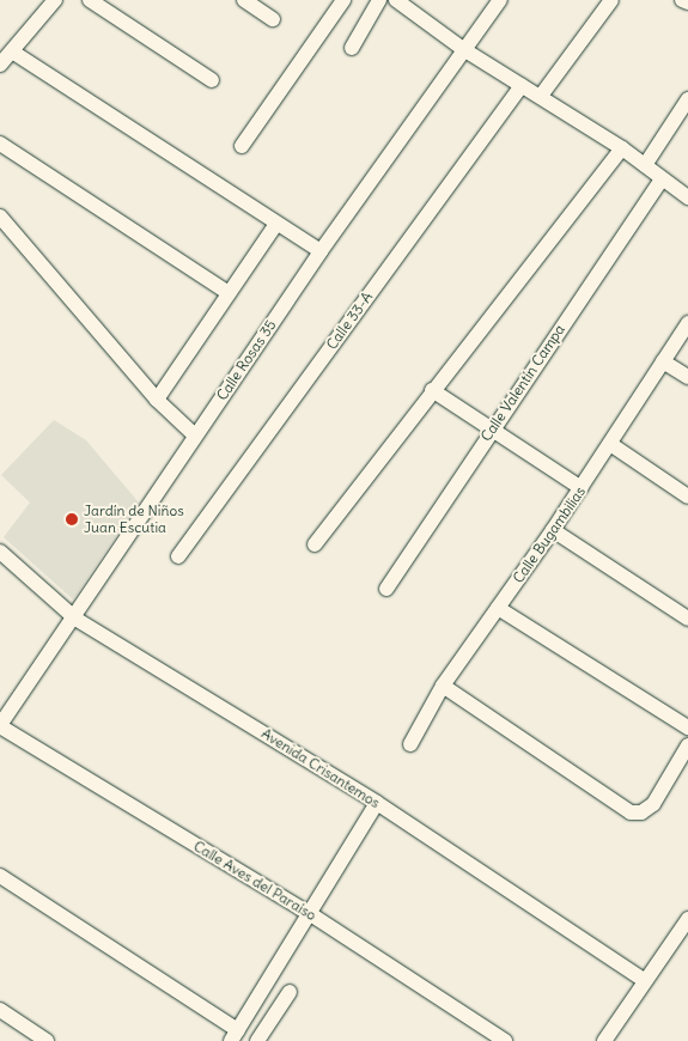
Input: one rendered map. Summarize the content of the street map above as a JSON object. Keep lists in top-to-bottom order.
{
  "streets": {
    "street": [
      "Calle 33-A",
      "Calle Rosas 35",
      "Calle Valentín Campa",
      "Calle Bugambilias",
      "Avenida Crisantemos",
      "Calle Aves del Paraíso"
    ]
  },
  "crossings": [
    ["Calle Rosas 35", "Avenida Crisantemos"],
    ["Calle Rosas 35", "Calle Aves del Paraíso"]
  ],
  "places": ["Jardín de Niños Juan Escutia"]
}
